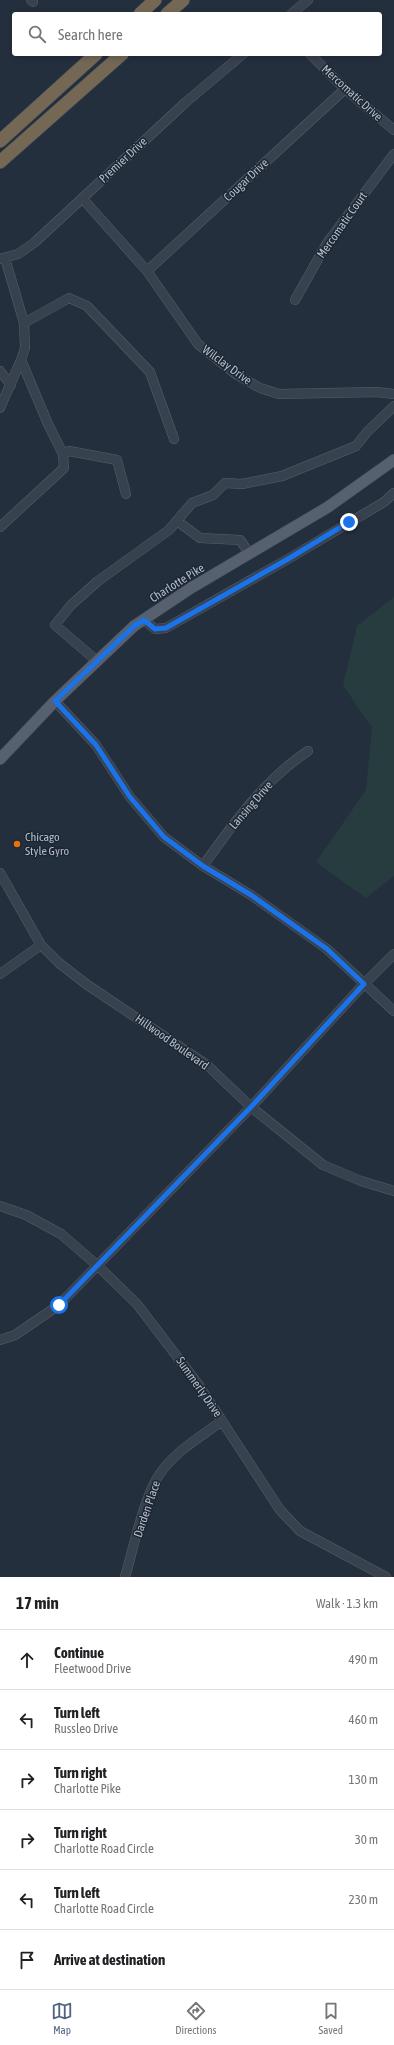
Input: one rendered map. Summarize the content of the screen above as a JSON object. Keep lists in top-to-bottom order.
{
  "streets": {
    "main road": ["Charlotte Pike"],
    "street": [
      "Mercomatic Drive",
      "Premier Drive",
      "Cougar Drive",
      "Mercomatic Court",
      "Wilclay Drive",
      "Lansing Drive",
      "Hillwood Boulevard",
      "Summerly Drive",
      "Darden Place"
    ]
  },
  "crossings": [
    ["Mercomatic Drive", "Cougar Drive"],
    ["Premier Drive", "Wilclay Drive"],
    ["Cougar Drive", "Wilclay Drive"],
    ["Summerly Drive", "Darden Place"]
  ],
  "places": ["Chicago Style Gyro"],
  "page": {
    "search": "Search here",
    "heading": ["17 min", "Walk · 1.3 km"],
    "list": [
      ["Continue", "Fleetwood Drive", "490 m"],
      ["Turn left", "Russleo Drive", "460 m"],
      ["Turn right", "Charlotte Pike", "130 m"],
      ["Turn right", "Charlotte Road Circle", "30 m"],
      ["Turn left", "Charlotte Road Circle", "230 m"],
      "Arrive at destination"
    ],
    "nav": ["Map", "Directions", "Saved"]
  }
}
